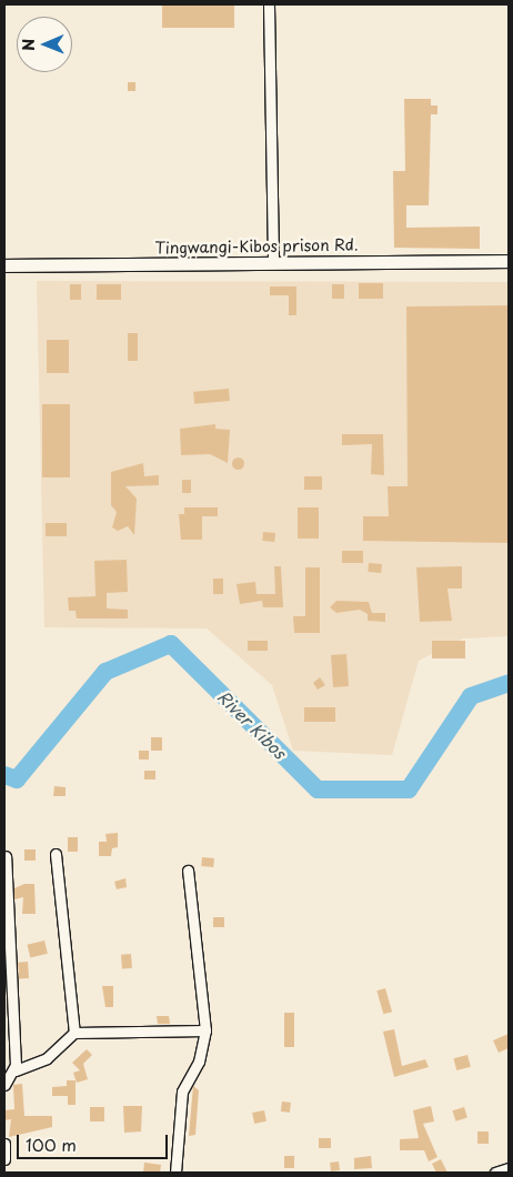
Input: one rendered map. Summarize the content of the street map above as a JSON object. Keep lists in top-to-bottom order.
{
  "streets": {
    "street": ["Tingwangi-Kibos prison Rd."]
  },
  "water": ["River Kibos"],
  "scale_bar": "100 m",
  "north": "left"
}
